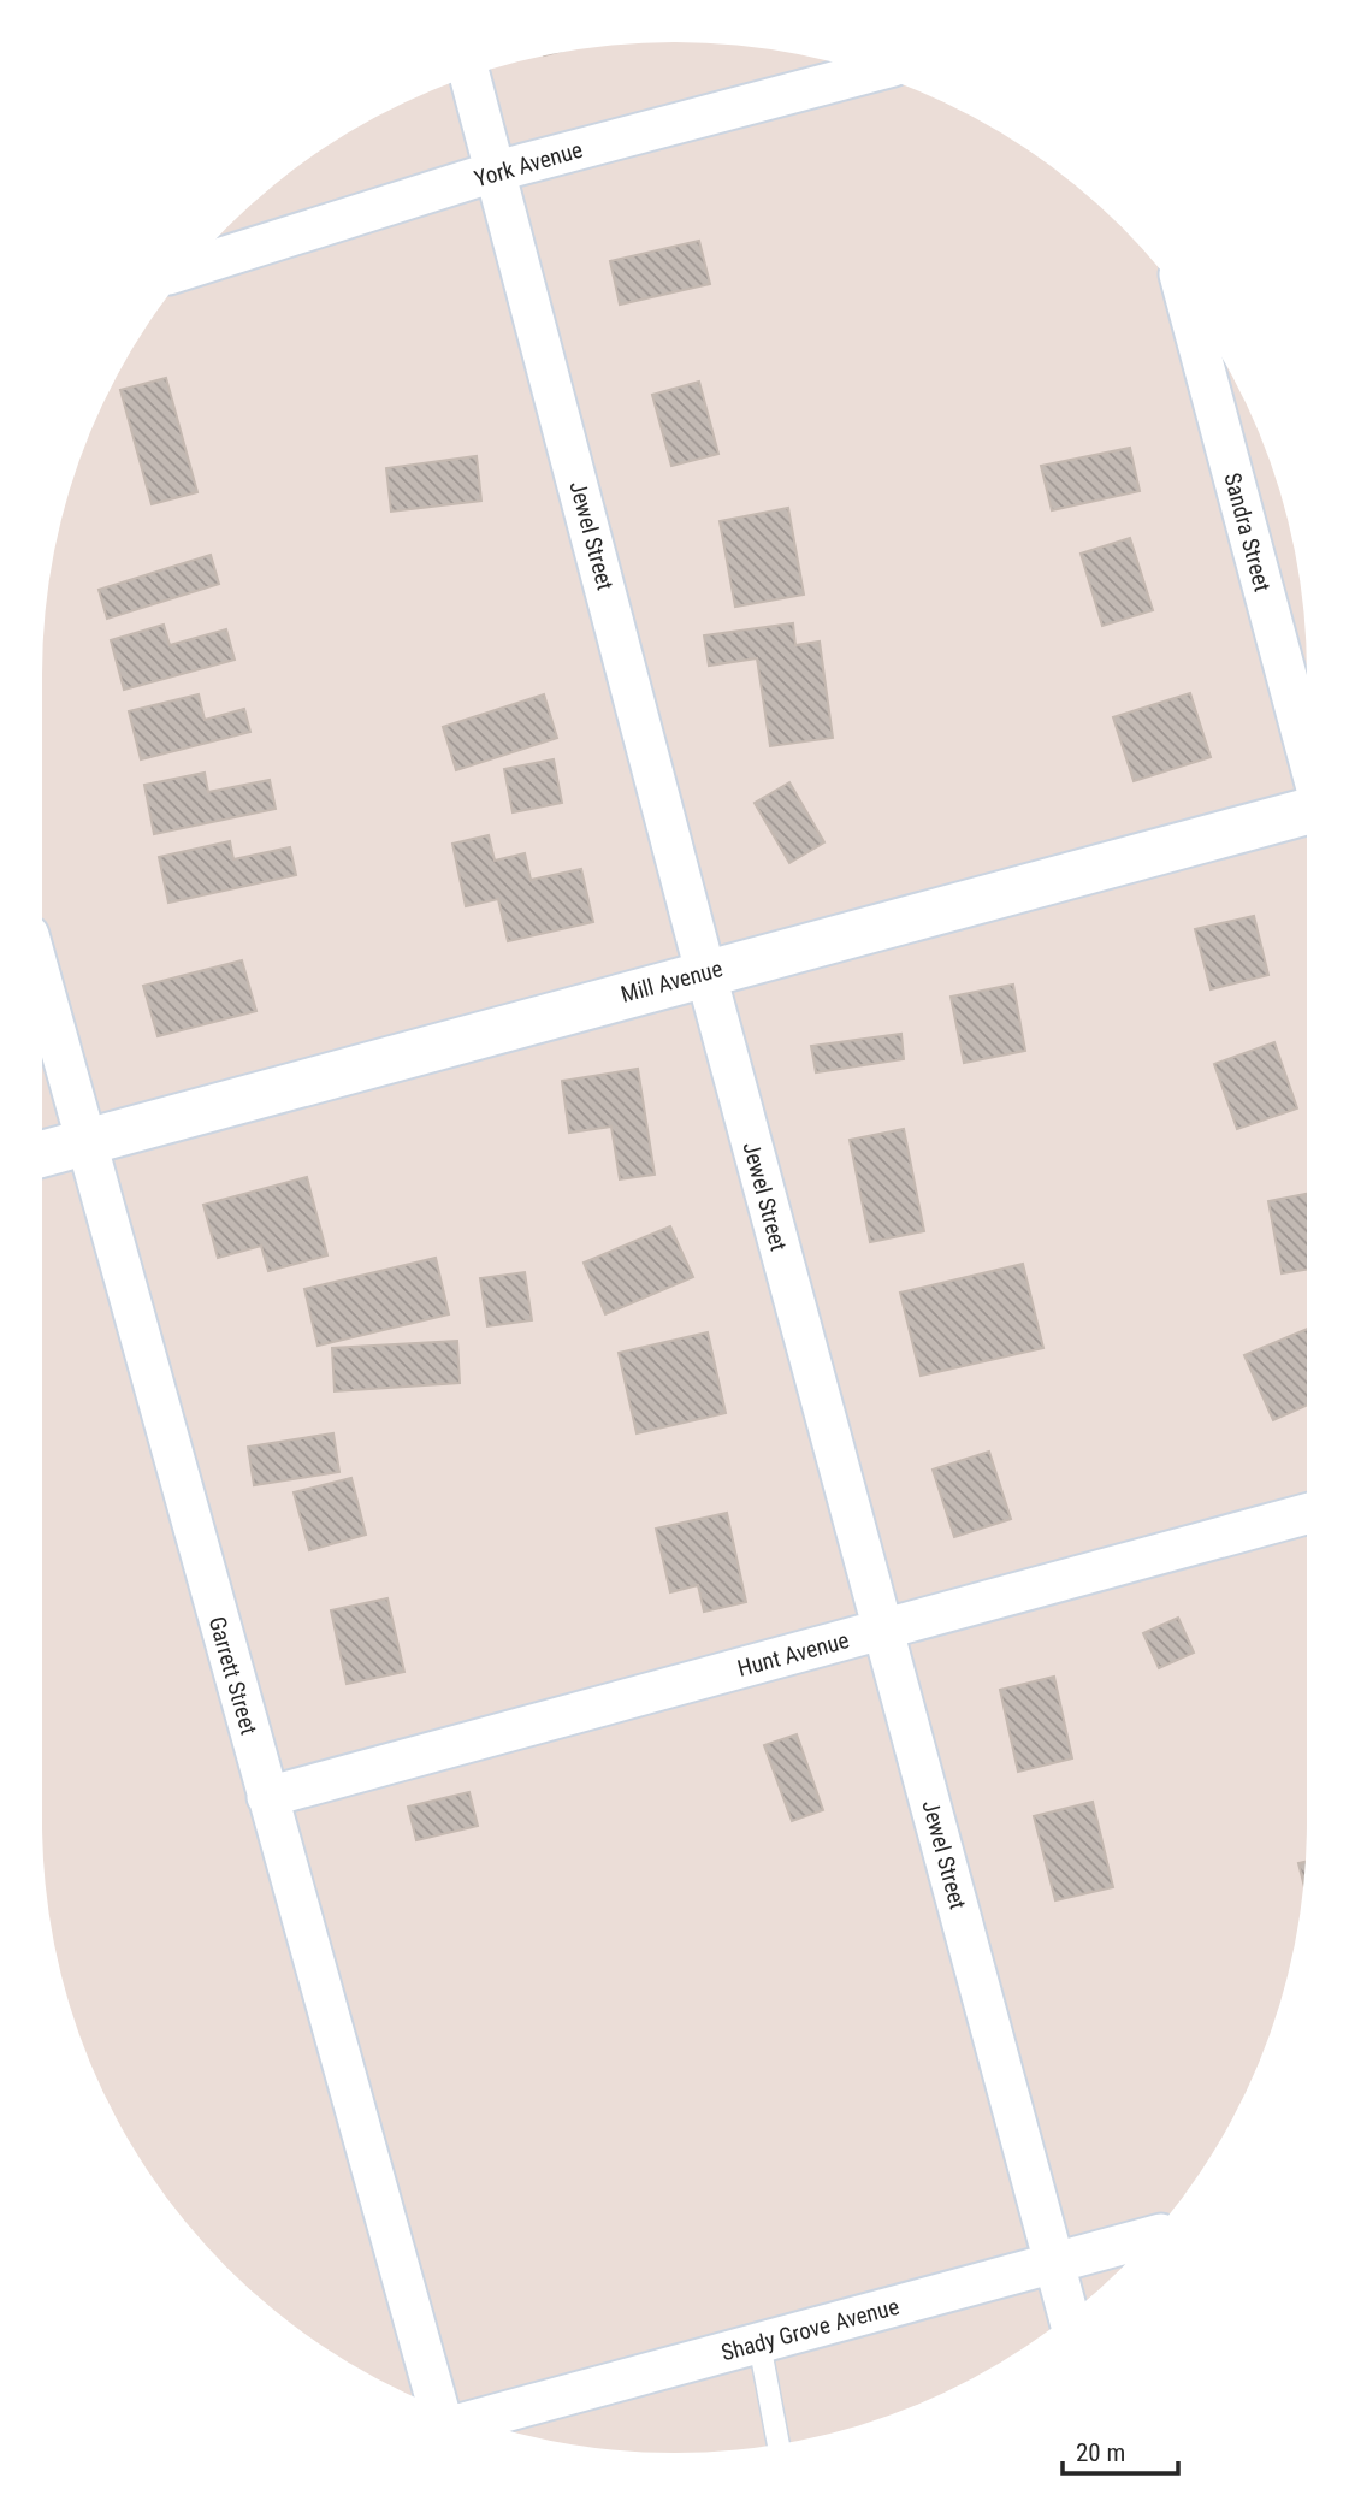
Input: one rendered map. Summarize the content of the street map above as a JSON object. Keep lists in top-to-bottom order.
{
  "streets": {
    "street": [
      "York Avenue",
      "Sandra Street",
      "Jewel Street",
      "Mill Avenue",
      "Hunt Avenue",
      "Garrett Street",
      "Shady Grove Avenue"
    ]
  },
  "crossings": [
    ["York Avenue", "Jewel Street"],
    ["Jewel Street", "Mill Avenue"],
    ["Jewel Street", "Hunt Avenue"],
    ["Jewel Street", "Shady Grove Avenue"],
    ["Mill Avenue", "Garrett Street"],
    ["Hunt Avenue", "Garrett Street"]
  ],
  "scale_bar": "20 m"
}
